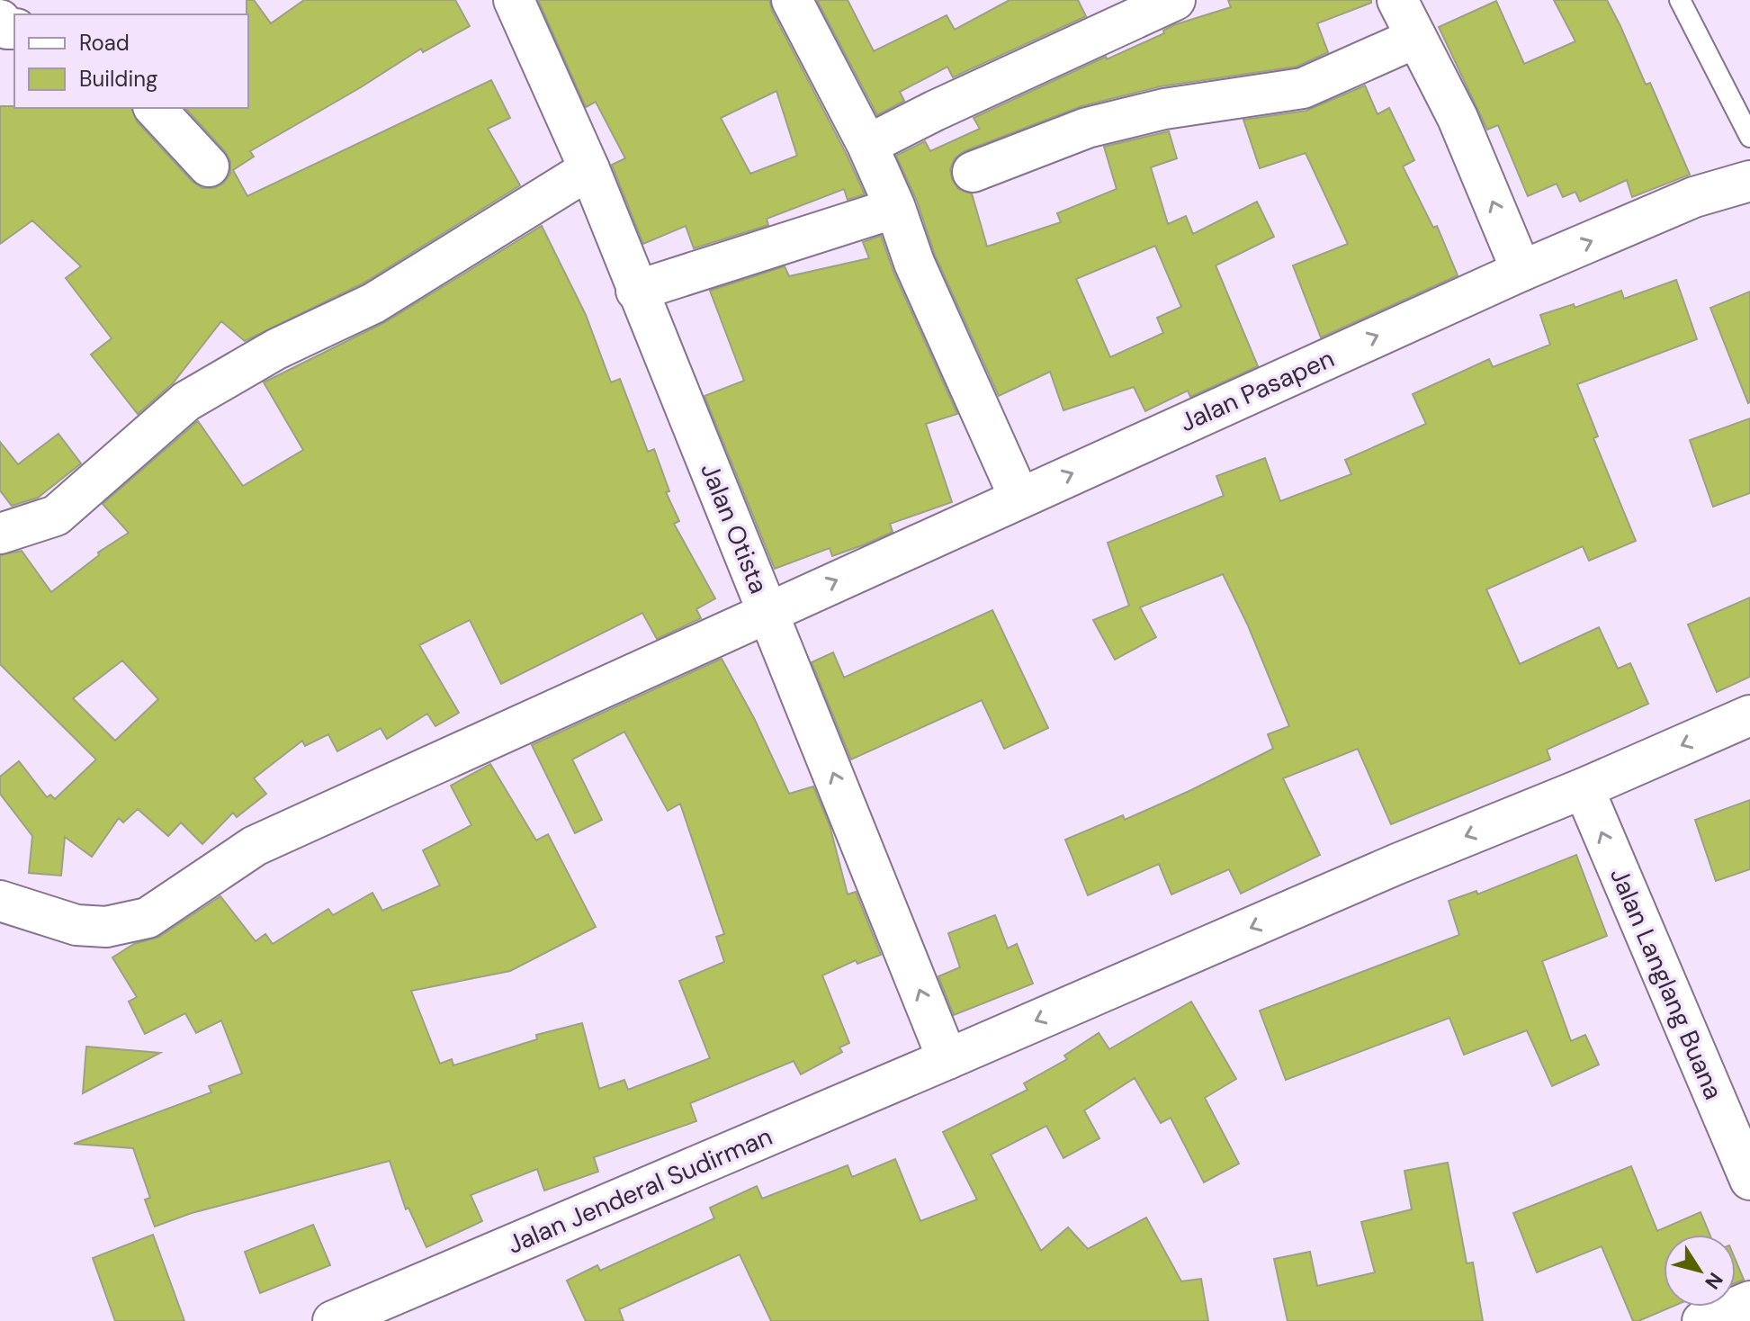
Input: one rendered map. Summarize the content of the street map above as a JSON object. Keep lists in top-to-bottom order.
{
  "streets": {
    "street": [
      "Jalan Pasapen",
      "Jalan Otista",
      "Jalan Langlang Buana",
      "Jalan Jenderal Sudirman"
    ]
  },
  "crossings": [
    ["Jalan Pasapen", "Jalan Otista"],
    ["Jalan Otista", "Jalan Jenderal Sudirman"],
    ["Jalan Langlang Buana", "Jalan Jenderal Sudirman"]
  ],
  "one_way": ["Jalan Otista", "Jalan Langlang Buana", "Jalan Jenderal Sudirman"],
  "legend": ["Road", "Building"],
  "north": "bottom right"
}
